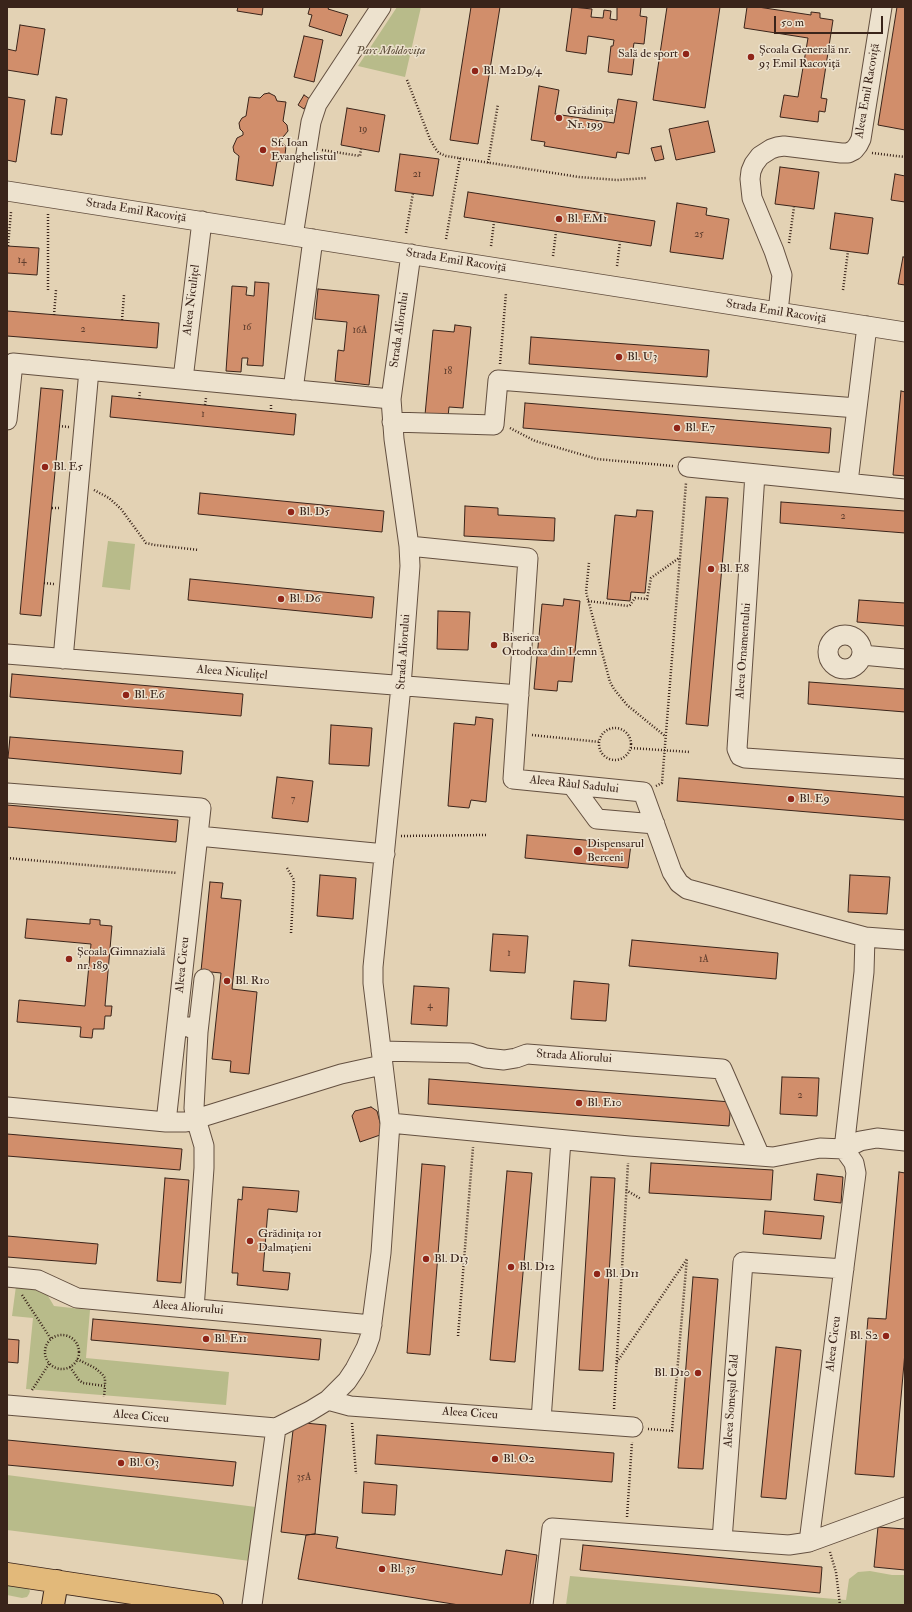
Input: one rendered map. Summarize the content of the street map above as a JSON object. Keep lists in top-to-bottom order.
{
  "streets": {
    "street": [
      "Aleea Emil Racoviță",
      "Strada Emil Racoviță",
      "Aleea Niculițel",
      "Strada Aliorului",
      "Aleea Ornamentului",
      "Aleea Râul Sadului",
      "Aleea Ciceu",
      "Aleea Aliorului",
      "Aleea Someșul Cald"
    ]
  },
  "crossings": [
    ["Aleea Emil Racoviță", "Strada Emil Racoviță"],
    ["Strada Emil Racoviță", "Aleea Niculițel"],
    ["Strada Emil Racoviță", "Strada Aliorului"],
    ["Aleea Niculițel", "Strada Aliorului"],
    ["Aleea Niculițel", "Aleea Râul Sadului"],
    ["Strada Aliorului", "Aleea Râul Sadului"],
    ["Aleea Ciceu", "Aleea Someșul Cald"]
  ],
  "parks": ["Parc Moldovița"],
  "places": [
    "Sală de sport",
    "Școala Generală nr. 93 Emil Racoviță",
    "Bl. M2D9/4",
    "Grădinița Nr. 199",
    "Sf. Ioan Evanghelistul",
    "Bl. EM1",
    "Bl. U3",
    "Bl. E7",
    "Bl. E5",
    "Bl. D5",
    "Bl. E8",
    "Bl. D6",
    "Biserica Ortodoxa din Lemn",
    "Bl. E6",
    "Bl. E9",
    "Dispensarul Berceni",
    "Școala Gimnazială nr. 189",
    "Bl. R10",
    "Bl. E10",
    "Grădinița 101 Dalmațieni",
    "Bl. D13",
    "Bl. D12",
    "Bl. D11",
    "Bl. S2",
    "Bl. E11",
    "Bl. D10",
    "Bl. O2",
    "Bl. O3",
    "Bl. 35"
  ],
  "house_numbers": [
    "19",
    "21",
    "25",
    "14",
    "16",
    "2",
    "16A",
    "18",
    "1",
    "2",
    "7",
    "1",
    "1A",
    "4",
    "2",
    "35A"
  ],
  "scale_bar": "50 m"
}
